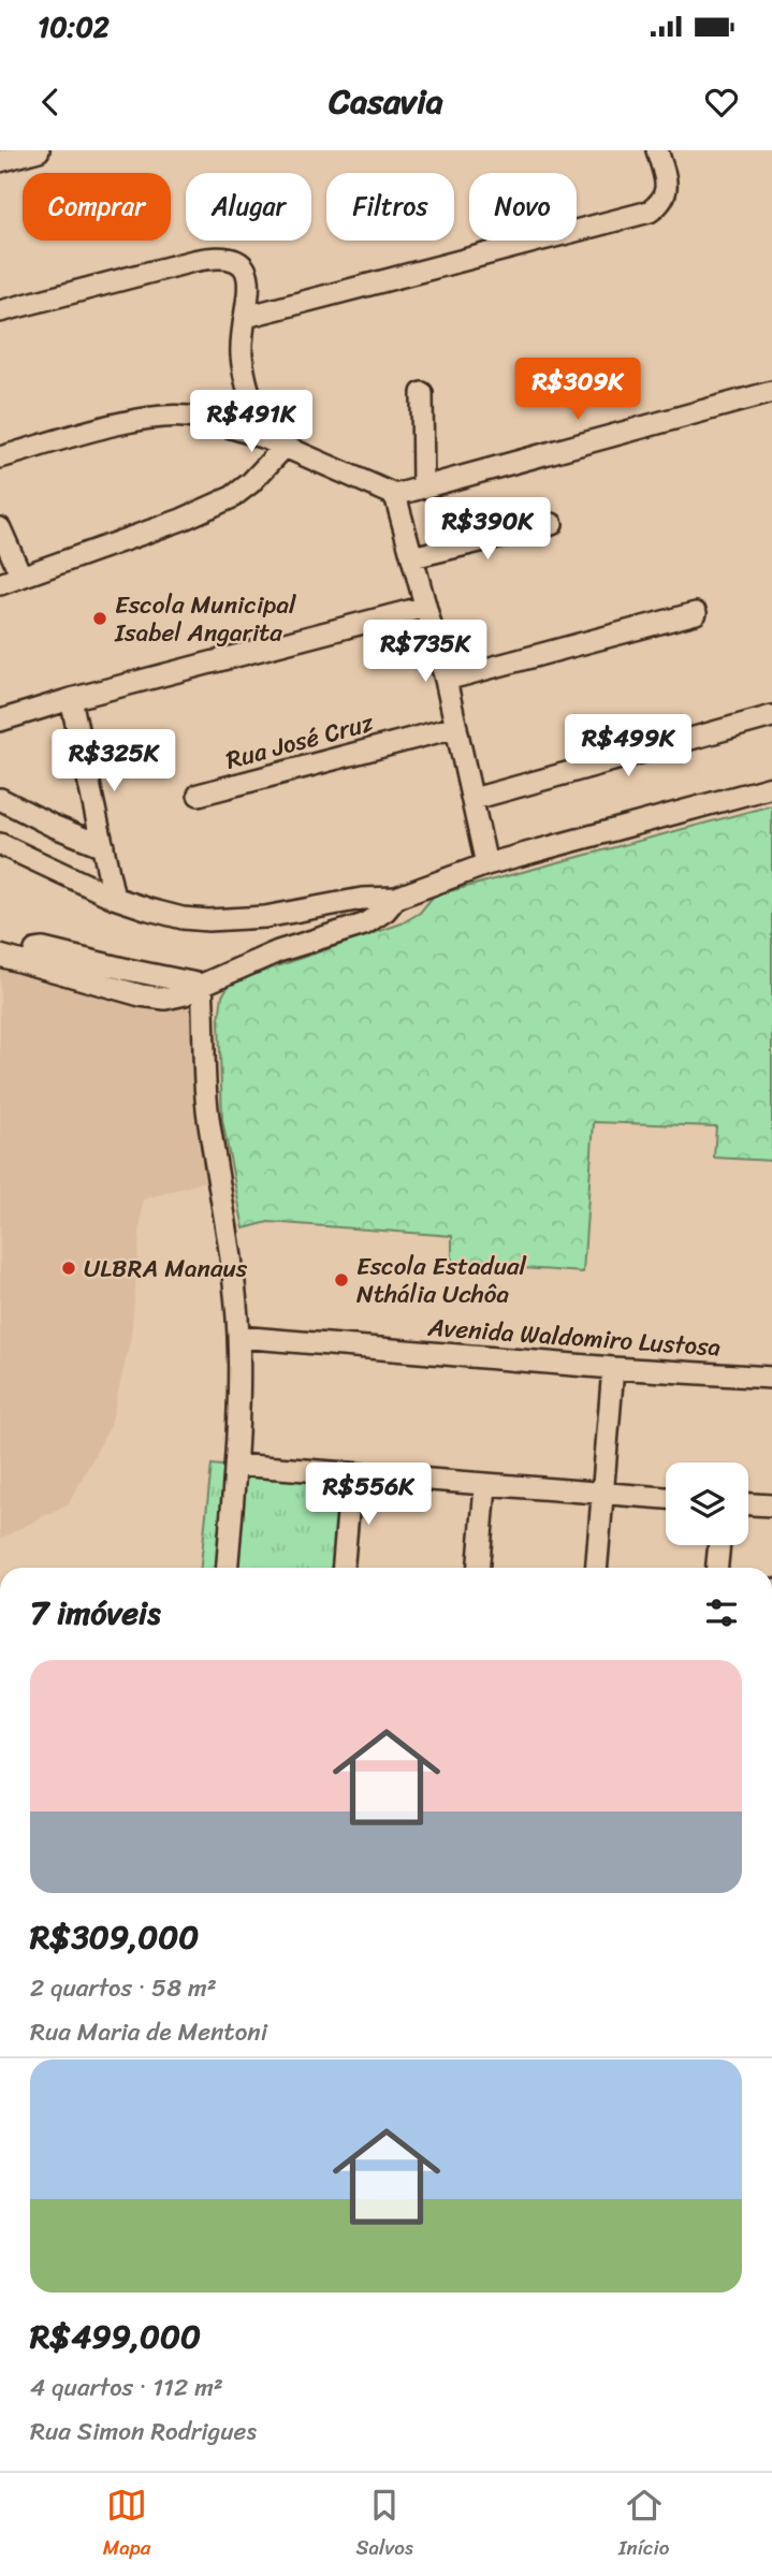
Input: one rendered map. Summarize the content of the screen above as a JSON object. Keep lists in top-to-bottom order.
{
  "streets": {
    "street": ["Rua José Cruz", "Avenida Waldomiro Lustosa"]
  },
  "places": ["Escola Municipal Isabel Angarita", "ULBRA Manaus", "Escola Estadual Nthália Uchôa"],
  "page": {
    "status": "10:02",
    "header": "Casavia",
    "chip": [
      "Comprar",
      "Alugar",
      "Filtros",
      "Novo"
    ],
    "price": [
      "R$309K",
      "R$491K",
      "R$390K",
      "R$735K",
      "R$499K",
      "R$325K",
      "R$556K"
    ],
    "heading": "7 imóveis",
    "list": [
      {
        "name": "R$309,000",
        "note": "2 quartos · 58 m² · Rua Maria de Mentoni"
      },
      {
        "name": "R$499,000",
        "note": "4 quartos · 112 m² · Rua Simon Rodrigues"
      }
    ],
    "tabs": ["Mapa", "Salvos", "Início"]
  }
}
